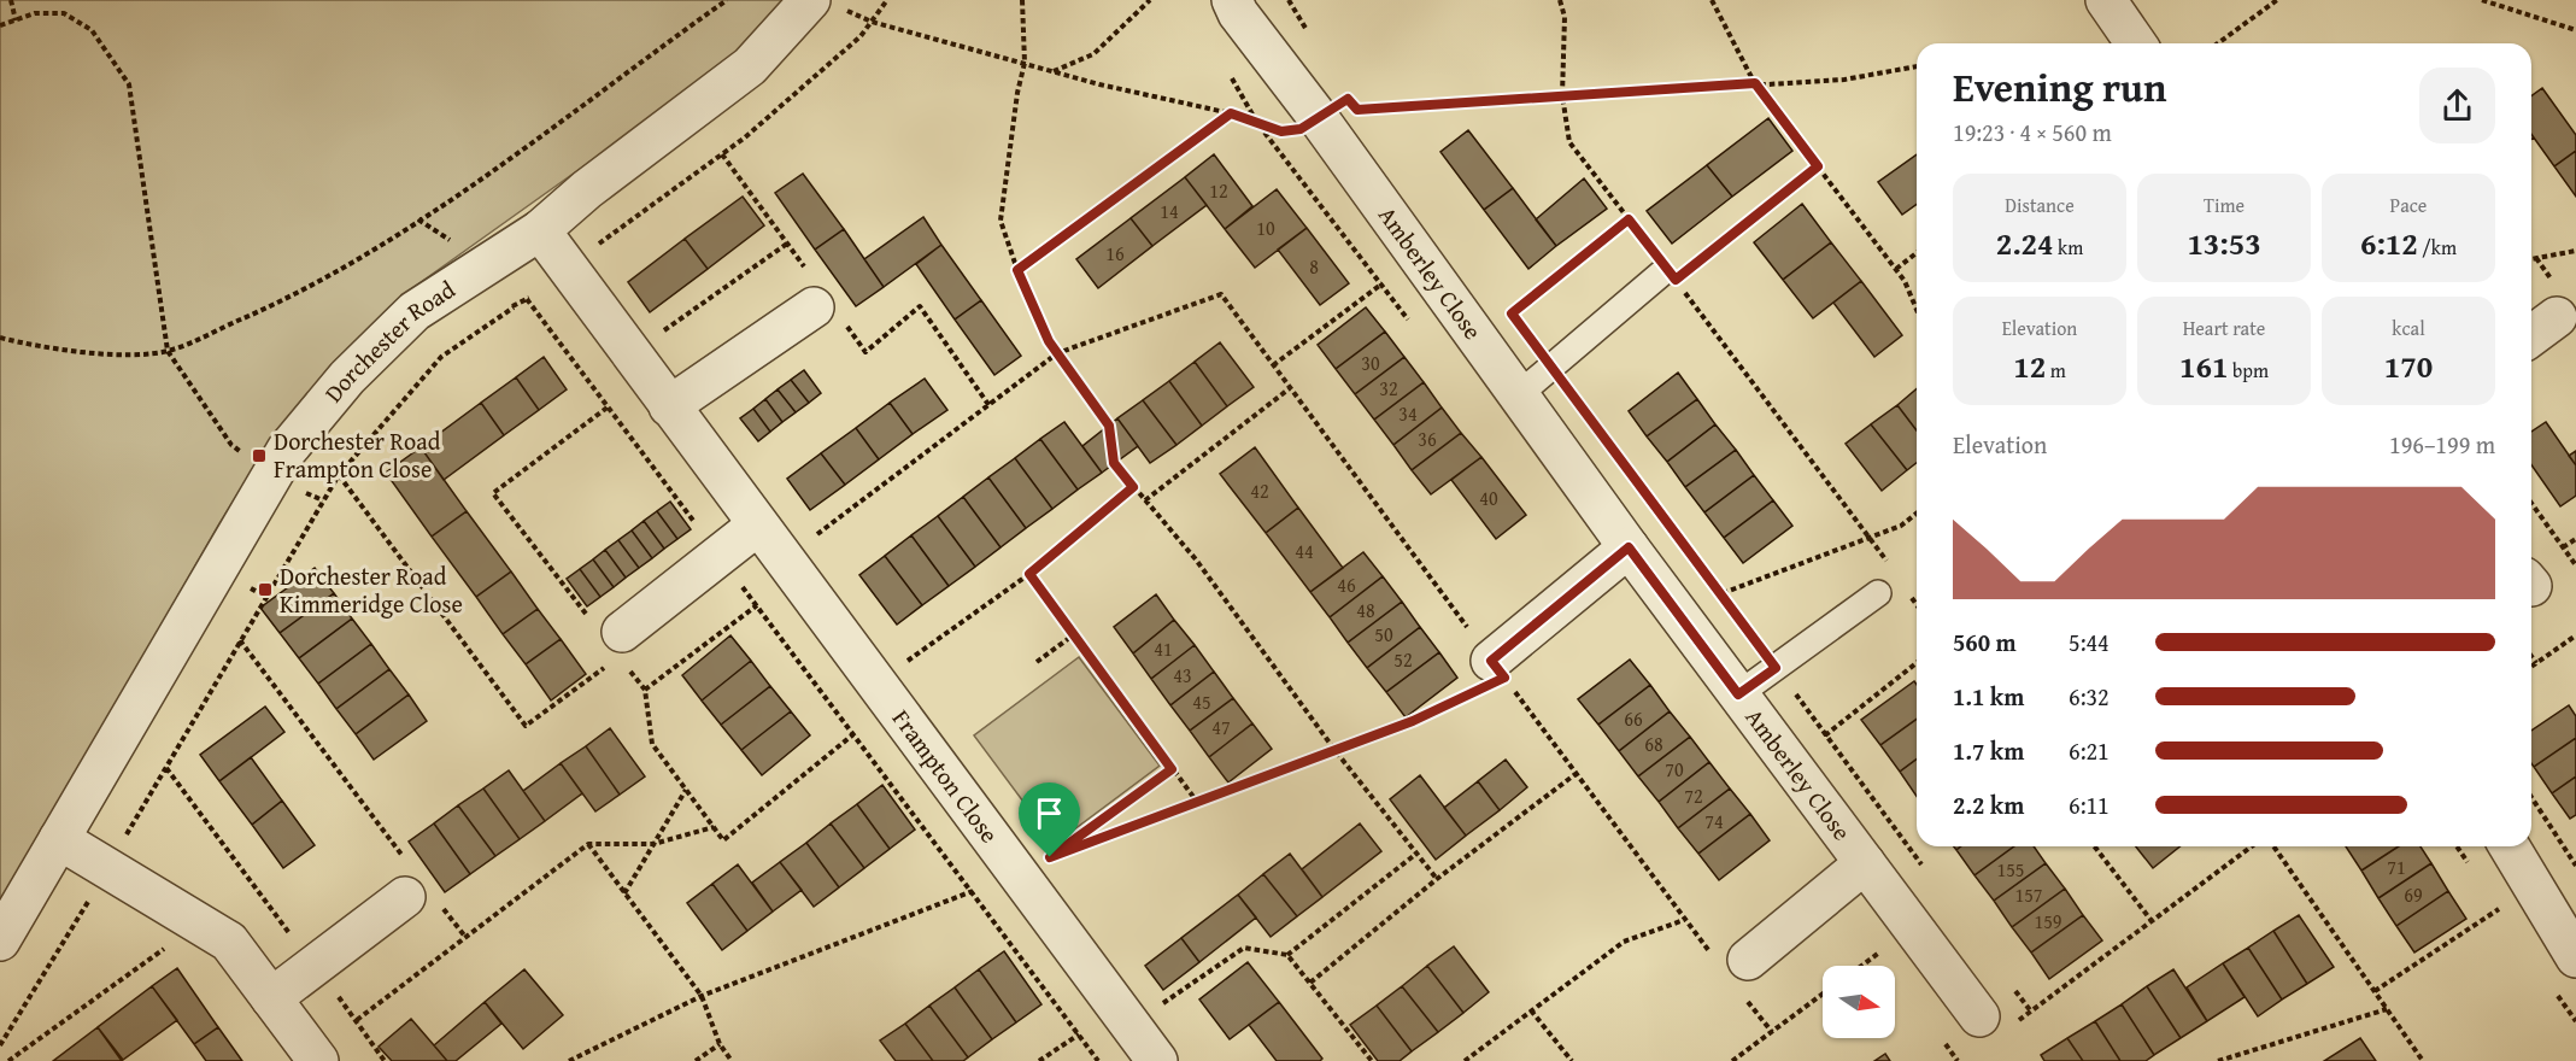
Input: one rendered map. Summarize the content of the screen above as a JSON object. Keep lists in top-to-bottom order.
{
  "streets": {
    "street": ["Amberley Close", "Dorchester Road", "Frampton Close"]
  },
  "crossings": [
    ["Dorchester Road", "Frampton Close"]
  ],
  "places": {
    "transit": ["Dorchester Road Frampton Close", "Dorchester Road Kimmeridge Close"]
  },
  "house_numbers": [
    "12",
    "14",
    "10",
    "16",
    "8",
    "30",
    "32",
    "34",
    "36",
    "42",
    "40",
    "44",
    "46",
    "48",
    "50",
    "41",
    "52",
    "43",
    "45",
    "66",
    "47",
    "68",
    "70",
    "72",
    "74",
    "71",
    "155",
    "157",
    "69",
    "159"
  ],
  "north": "right",
  "page": {
    "heading": ["Evening run", "19:23 · 4 × 560 m"],
    "stats": [
      ["Distance", "2.24 km"],
      ["Time", "13:53"],
      ["Pace", "6:12 /km"],
      ["Elevation", "12 m"],
      ["Heart rate", "161 bpm"],
      ["kcal", "170"]
    ],
    "chart": ["Elevation", "196–199 m"],
    "list": [
      {
        "name": "560 m",
        "note": "5:44"
      },
      {
        "name": "1.1 km",
        "note": "6:32"
      },
      {
        "name": "1.7 km",
        "note": "6:21"
      },
      {
        "name": "2.2 km",
        "note": "6:11"
      }
    ]
  }
}
